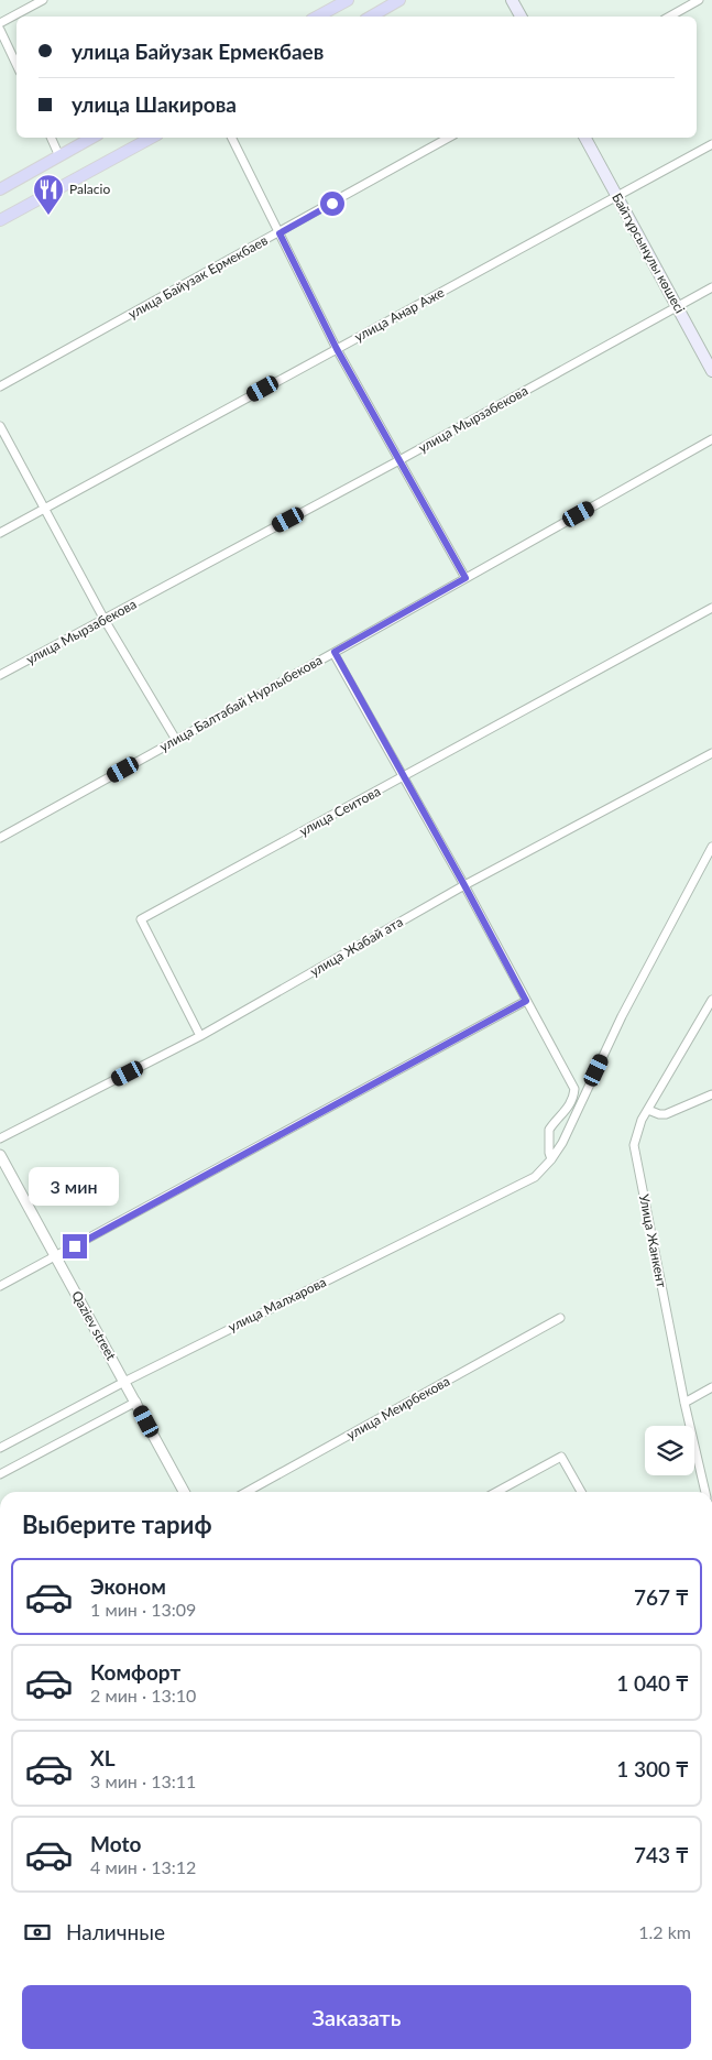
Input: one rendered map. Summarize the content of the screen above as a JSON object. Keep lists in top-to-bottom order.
{
  "streets": {
    "main road": ["Байтұрсынұлы көшесі"],
    "street": [
      "улица Байузак Ермекбаев",
      "улица Анар Аже",
      "улица Мырзабекова",
      "улица Балтабай Нурлыбекова",
      "улица Сеитова",
      "улица Жабай ата",
      "Улица Жанкент",
      "улица Малхарова",
      "Qaziev street",
      "улица Меирбекова"
    ]
  },
  "crossings": [
    ["Байтұрсынұлы көшесі", "улица Анар Аже"],
    ["Байтұрсынұлы көшесі", "улица Мырзабекова"],
    ["улица Сеитова", "улица Жабай ата"],
    ["улица Малхарова", "Qaziev street"]
  ],
  "places": {
    "restaurant": ["Palacio"]
  },
  "page": {
    "banner": ["улица Байузак Ермекбаев", "улица Шакирова"],
    "bubble": "3 мин",
    "heading": "Выберите тариф",
    "list": [
      {
        "name": "Эконом",
        "note": "1 мин · 13:09",
        "value": "767 ₸"
      },
      {
        "name": "Комфорт",
        "note": "2 мин · 13:10",
        "value": "1 040 ₸"
      },
      {
        "name": "XL",
        "note": "3 мин · 13:11",
        "value": "1 300 ₸"
      },
      {
        "name": "Moto",
        "note": "4 мин · 13:12",
        "value": "743 ₸"
      }
    ],
    "pay": ["Наличные", "1.2 km"],
    "buttons": "Заказать"
  }
}
